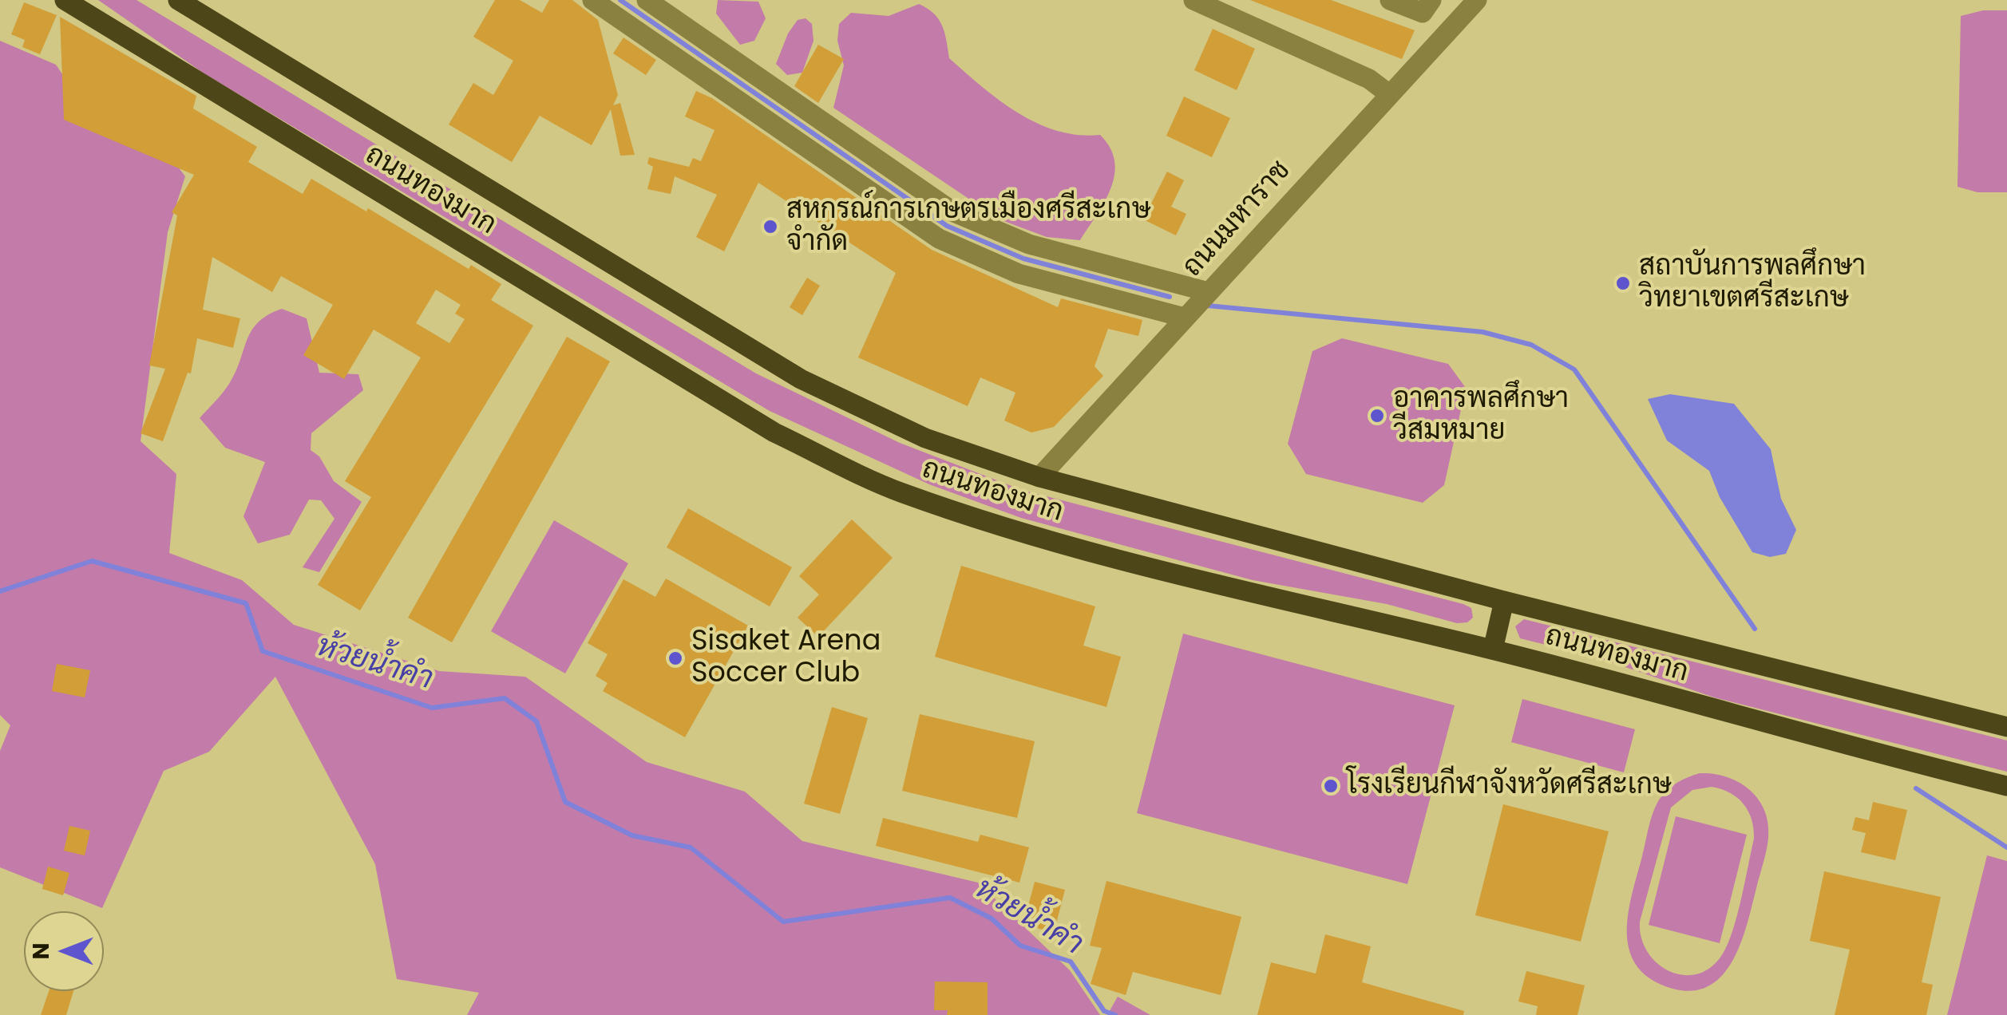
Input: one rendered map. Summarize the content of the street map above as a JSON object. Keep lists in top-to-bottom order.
{
  "streets": {
    "main road": ["ถนนทองมาก"],
    "street": ["ถนนมหาราช"]
  },
  "crossings": [
    ["ถนนทองมาก", "ถนนมหาราช"]
  ],
  "water": ["ห้วยน้ำคำ"],
  "places": [
    "สหกรณ์การเกษตรเมืองศรีสะเกษ จำกัด",
    "สถาบันการพลศึกษา วิทยาเขตศรีสะเกษ",
    "อาคารพลศึกษา วีสมหมาย",
    "Sisaket Arena Soccer Club",
    "โรงเรียนกีฬาจังหวัดศรีสะเกษ"
  ],
  "north": "left"
}
